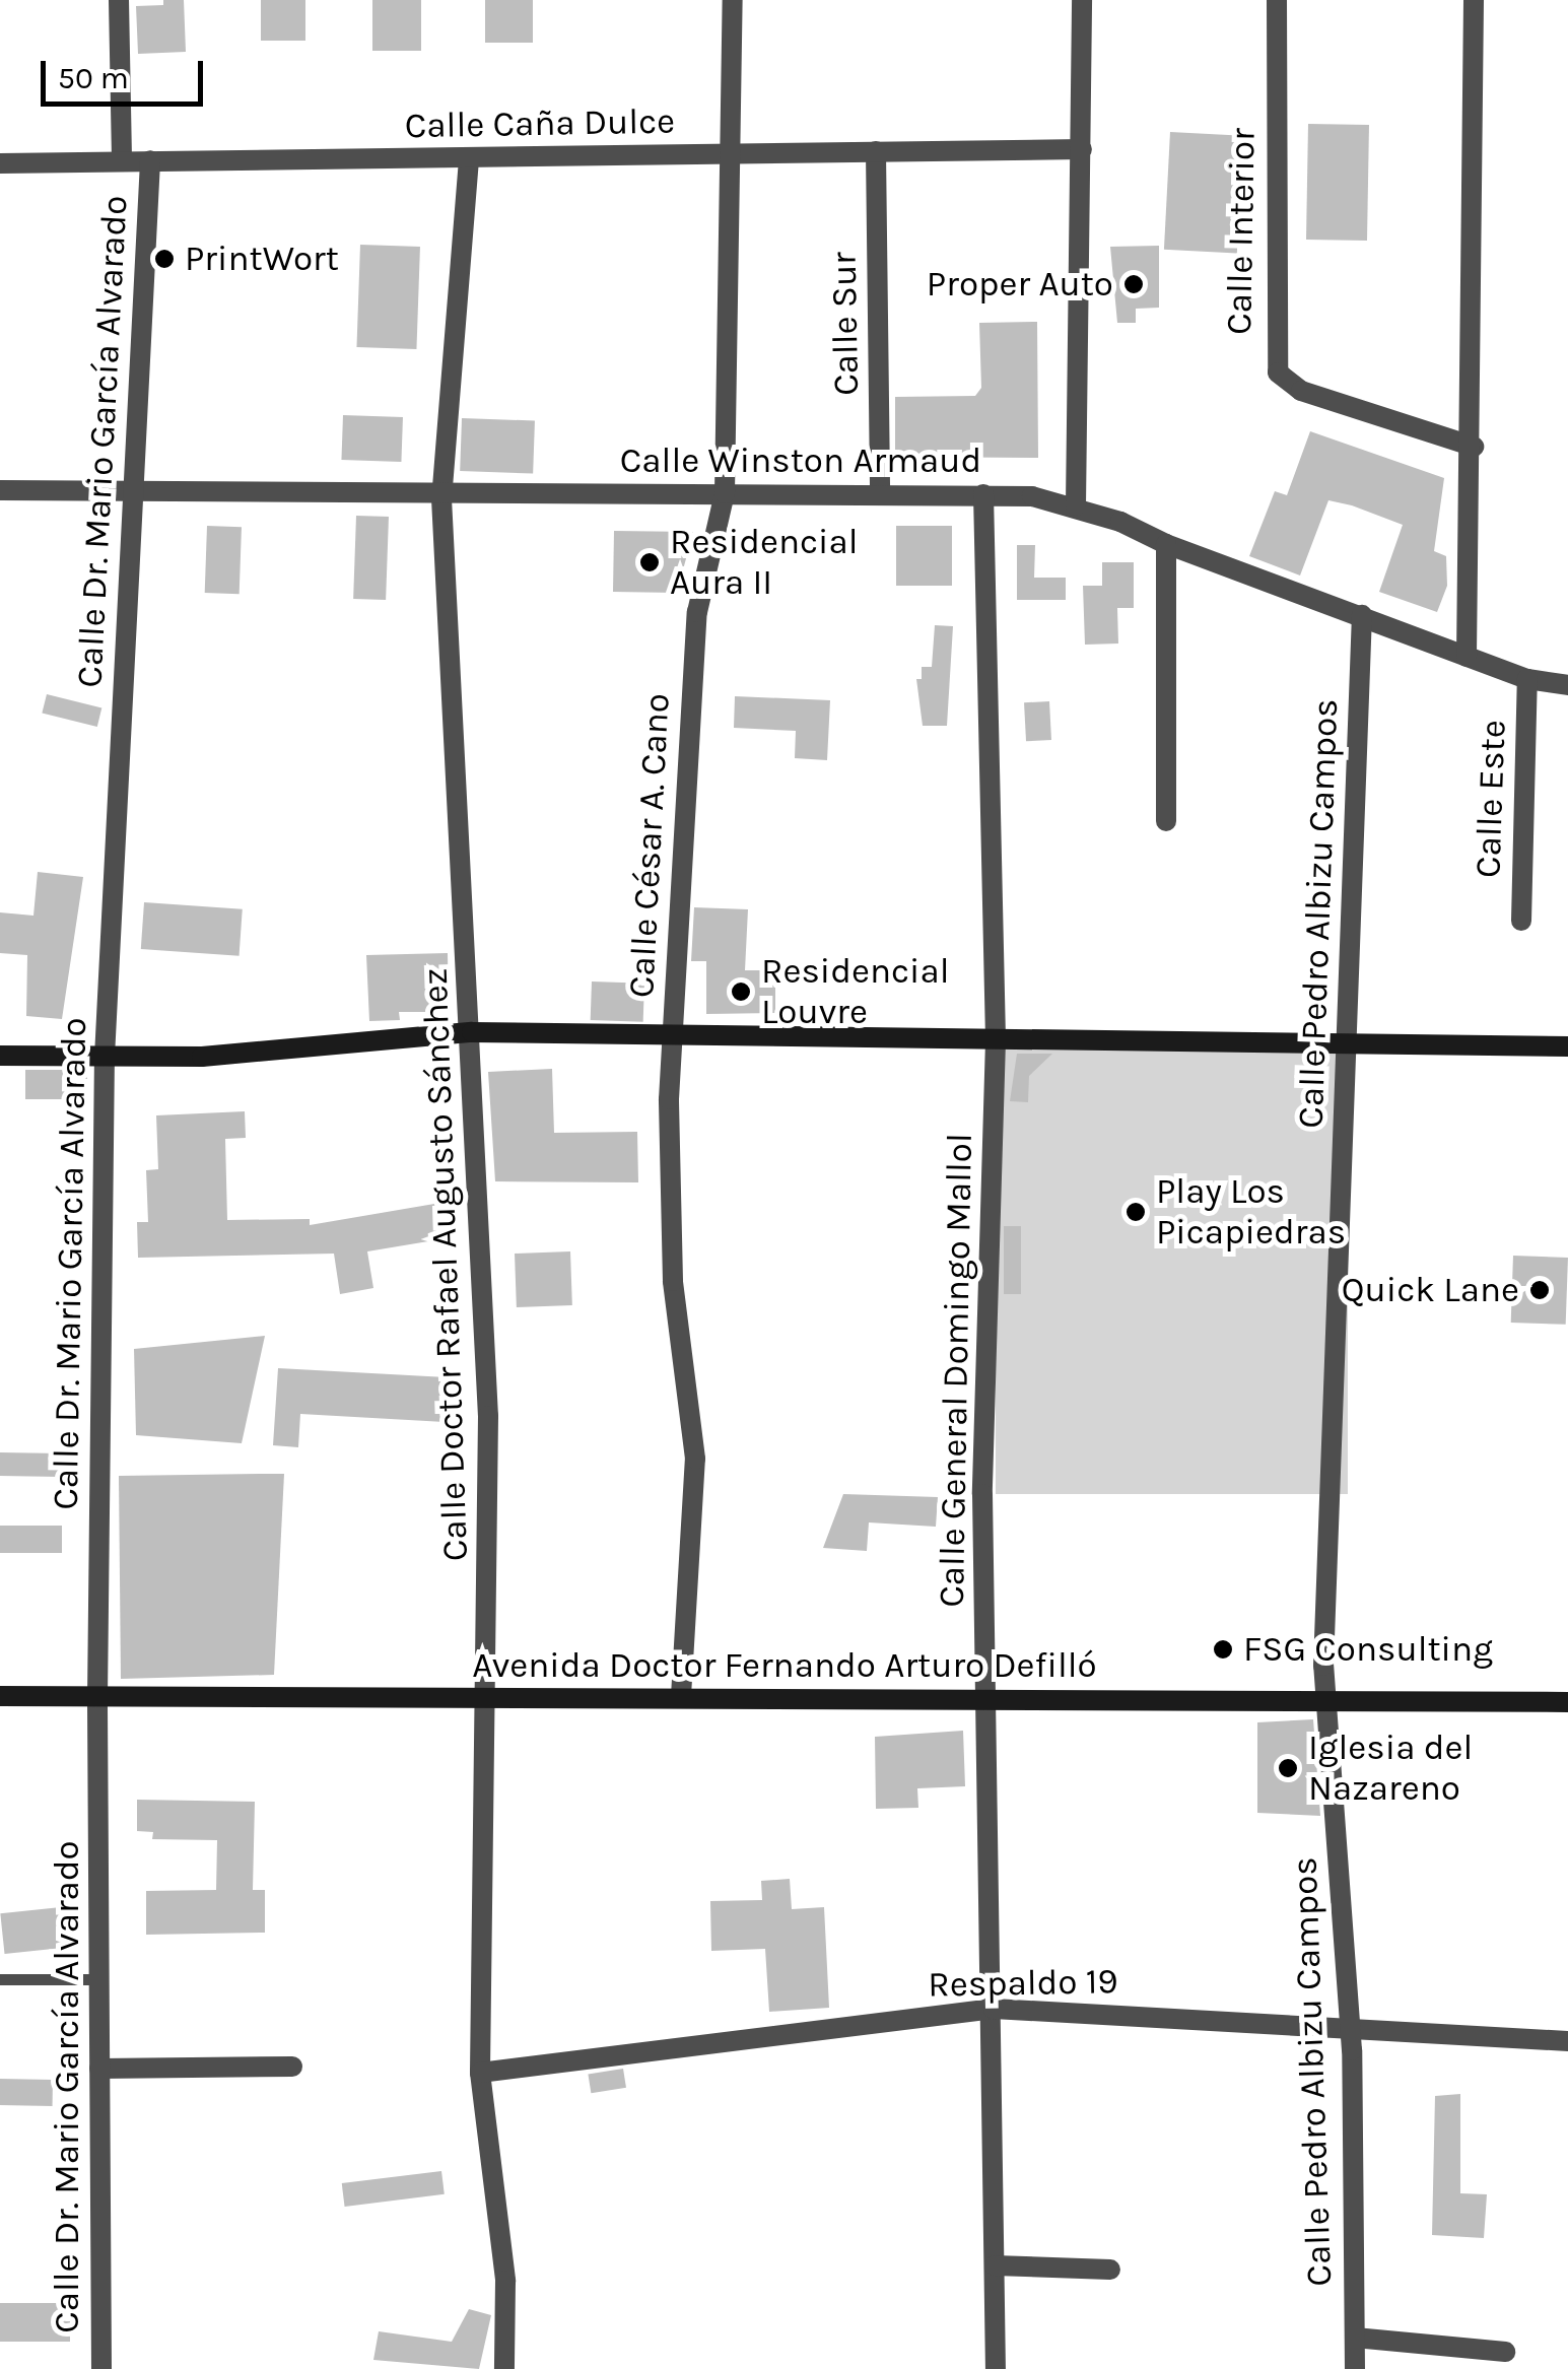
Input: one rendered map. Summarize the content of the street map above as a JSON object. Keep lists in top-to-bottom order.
{
  "streets": {
    "street": [
      "Calle Caña Dulce",
      "Calle Interior",
      "Calle Sur",
      "Calle Dr. Mario García Alvarado",
      "Calle Winston Armaud",
      "Calle Este",
      "Calle César A. Cano",
      "Calle Pedro Albizu Campos",
      "Calle Doctor Rafael Augusto Sánchez",
      "Calle General Domingo Mallol",
      "Avenida Doctor Fernando Arturo Defilló",
      "Respaldo 19"
    ]
  },
  "crossings": [
    ["Calle Caña Dulce", "Calle Sur"],
    ["Calle Caña Dulce", "Calle Dr. Mario García Alvarado"],
    ["Calle Caña Dulce", "Calle César A. Cano"],
    ["Calle Caña Dulce", "Calle Doctor Rafael Augusto Sánchez"],
    ["Calle Sur", "Calle Winston Armaud"],
    ["Calle Dr. Mario García Alvarado", "Calle Winston Armaud"],
    ["Calle Dr. Mario García Alvarado", "Avenida Doctor Fernando Arturo Defilló"],
    ["Calle Winston Armaud", "Calle Este"],
    ["Calle Winston Armaud", "Calle César A. Cano"],
    ["Calle Winston Armaud", "Calle Pedro Albizu Campos"],
    ["Calle Winston Armaud", "Calle Doctor Rafael Augusto Sánchez"],
    ["Calle Winston Armaud", "Calle General Domingo Mallol"],
    ["Calle César A. Cano", "Avenida Doctor Fernando Arturo Defilló"],
    ["Calle Pedro Albizu Campos", "Avenida Doctor Fernando Arturo Defilló"],
    ["Calle Pedro Albizu Campos", "Respaldo 19"],
    ["Calle Doctor Rafael Augusto Sánchez", "Avenida Doctor Fernando Arturo Defilló"],
    ["Calle Doctor Rafael Augusto Sánchez", "Respaldo 19"],
    ["Calle General Domingo Mallol", "Avenida Doctor Fernando Arturo Defilló"],
    ["Calle General Domingo Mallol", "Respaldo 19"]
  ],
  "places": [
    "PrintWort",
    "Proper Auto",
    "Residencial Aura II",
    "Residencial Louvre",
    "Play Los Picapiedras",
    "Quick Lane",
    "FSG Consulting",
    "Iglesia del Nazareno"
  ],
  "scale_bar": "50 m"
}
